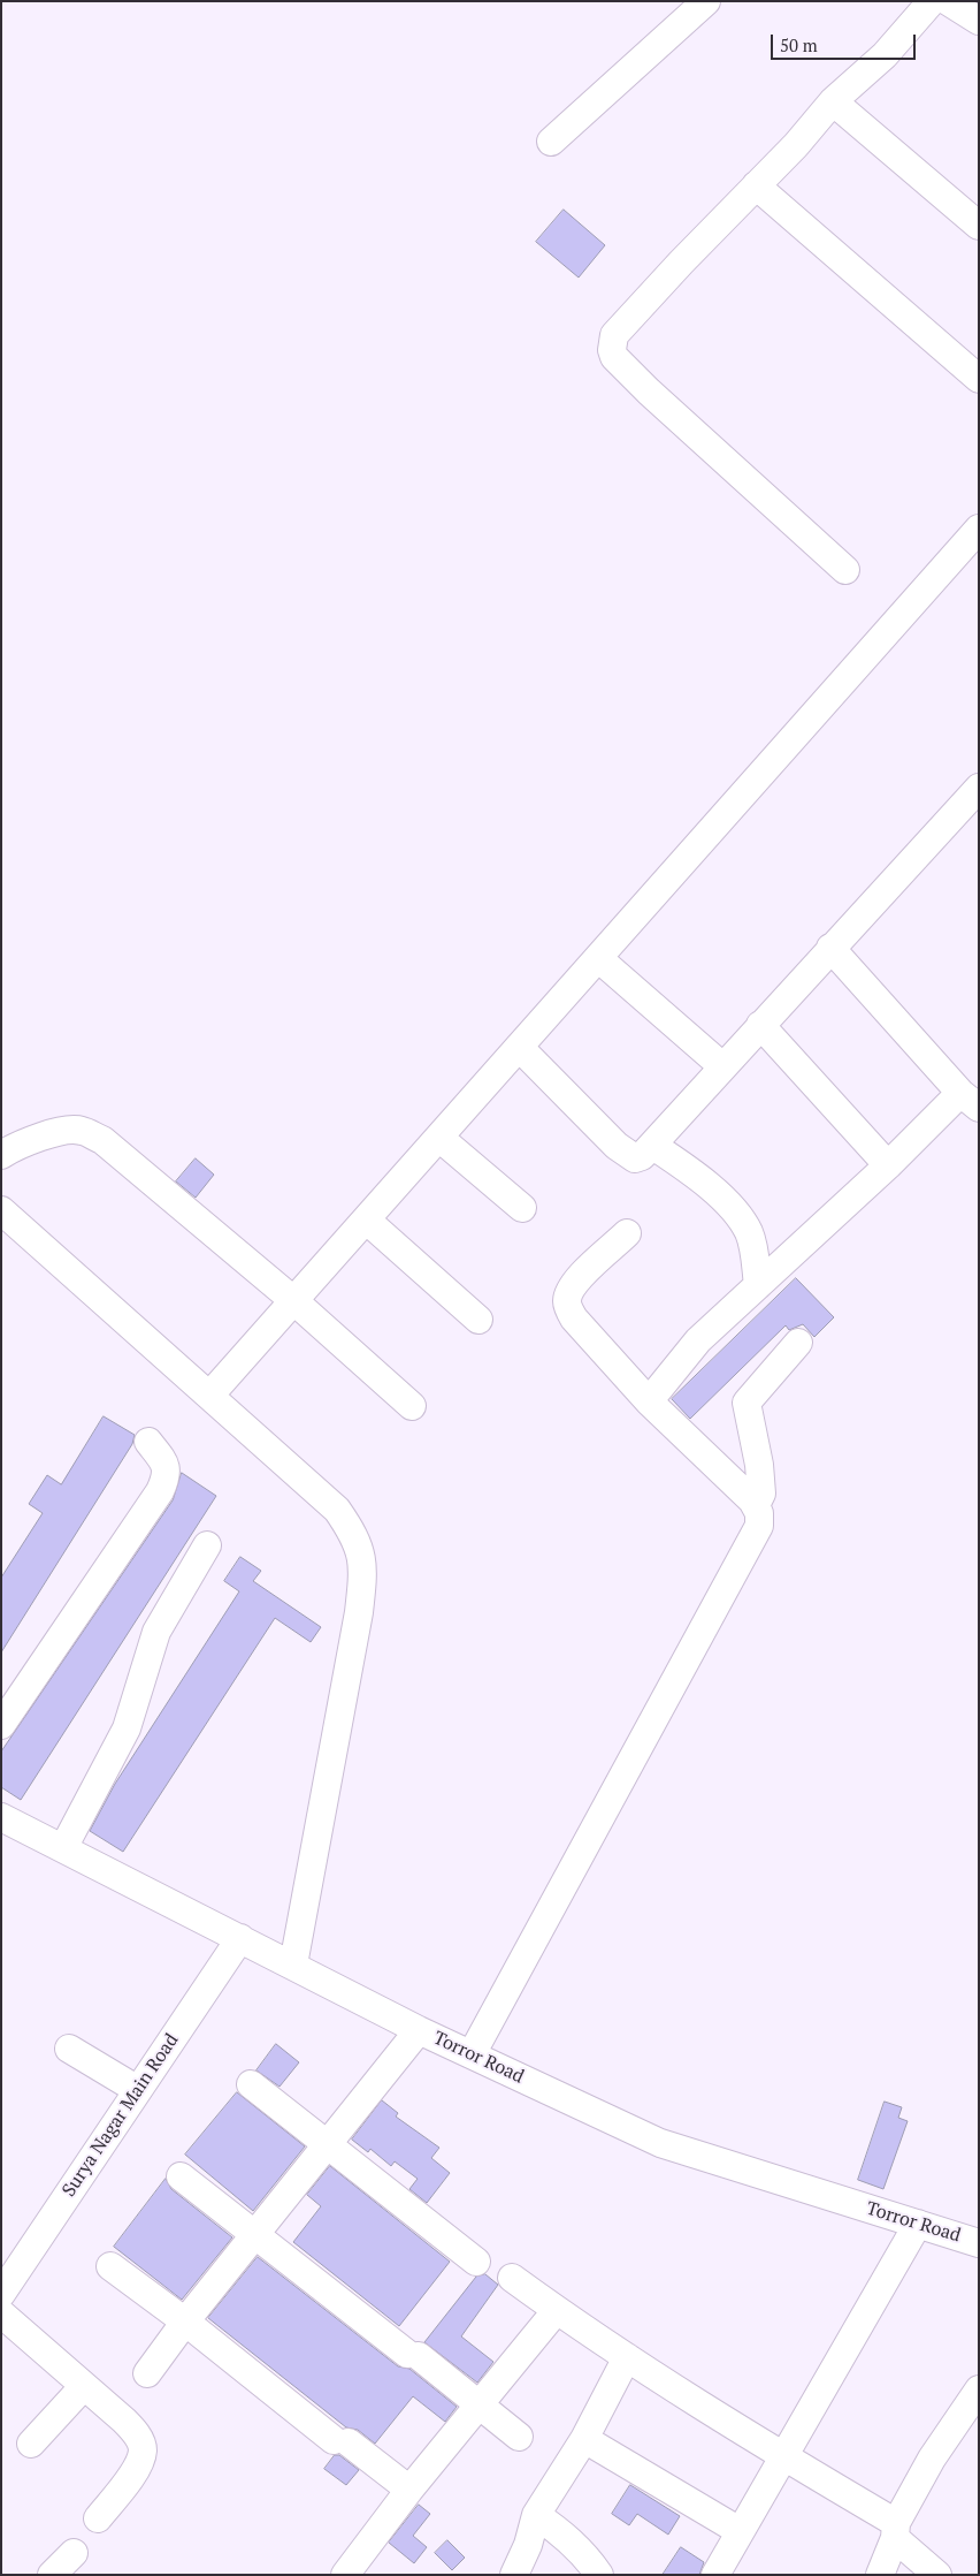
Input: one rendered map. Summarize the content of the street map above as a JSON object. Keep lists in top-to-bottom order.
{
  "streets": {
    "street": ["Torror Road", "Surya Nagar Main Road"]
  },
  "crossings": [
    ["Torror Road", "Surya Nagar Main Road"]
  ],
  "scale_bar": "50 m"
}
